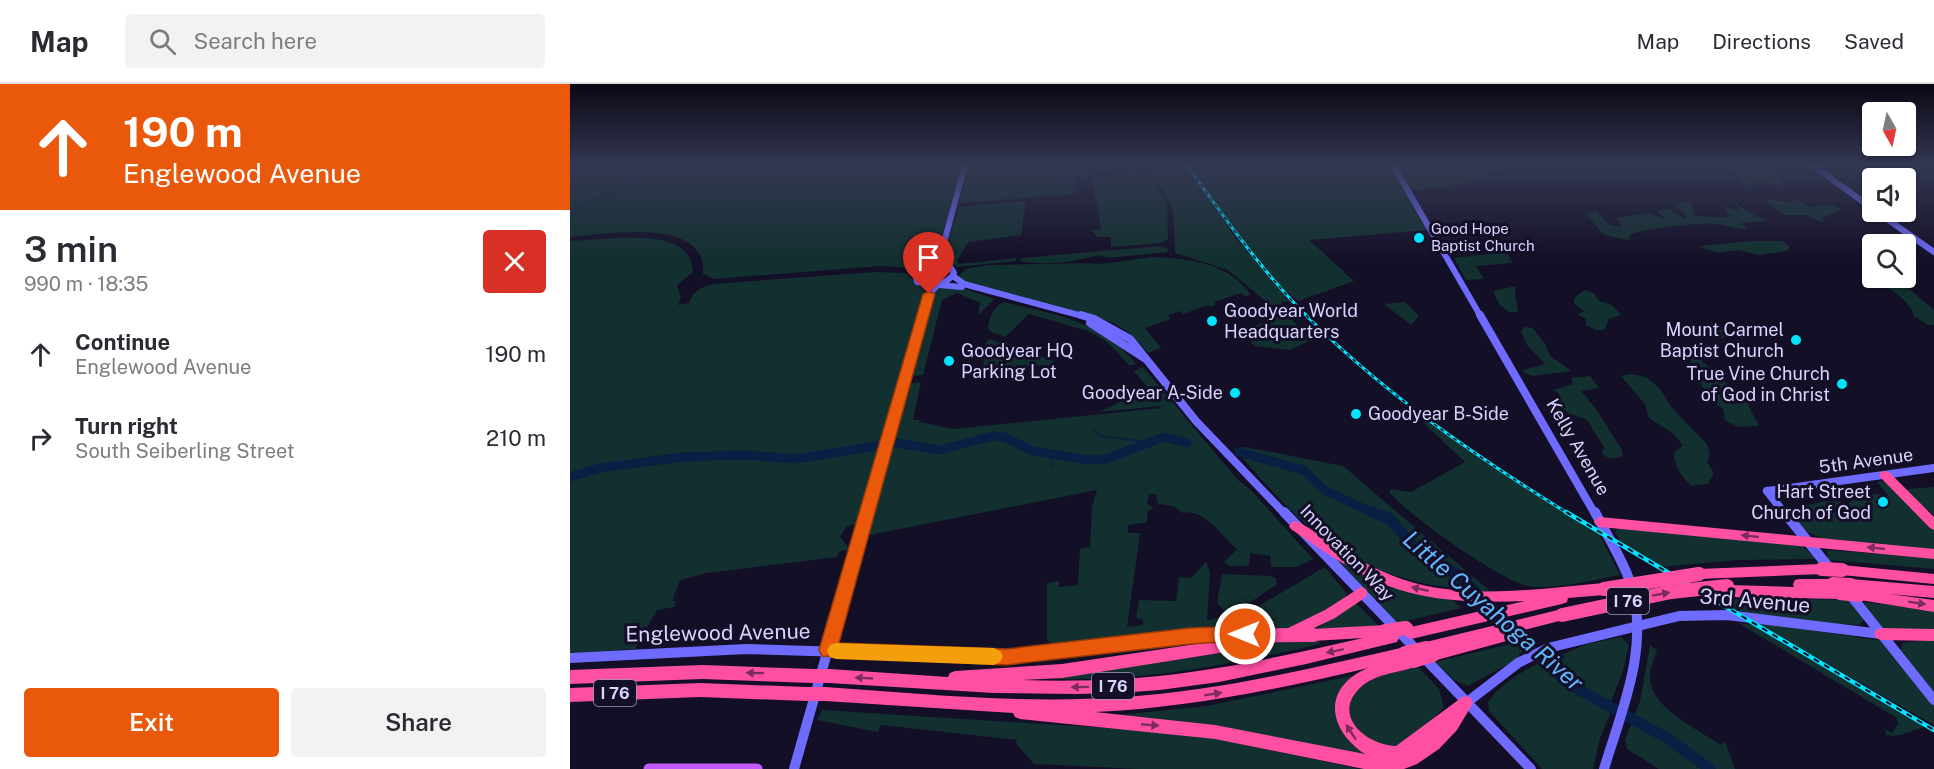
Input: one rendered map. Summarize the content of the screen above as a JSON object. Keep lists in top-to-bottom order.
{
  "streets": {
    "highway": ["I 76"],
    "main road": [
      "Kelly Avenue",
      "5th Avenue",
      "Innovation Way",
      "3rd Avenue",
      "Englewood Avenue"
    ]
  },
  "crossings": [
    ["Kelly Avenue", "3rd Avenue"],
    ["Innovation Way", "3rd Avenue"]
  ],
  "water": ["Little Cuyahoga River"],
  "places": [
    "Good Hope Baptist Church",
    "Goodyear World Headquarters",
    "Mount Carmel Baptist Church",
    "Goodyear HQ Parking Lot",
    "True Vine Church of God in Christ",
    "Goodyear A-Side",
    "Goodyear B-Side",
    "Hart Street Church of God"
  ],
  "north": "bottom",
  "page": {
    "header": "Map",
    "search": "Search here",
    "nav": ["Map", "Directions", "Saved"],
    "turn": ["190 m", "Englewood Avenue"],
    "heading": ["3 min", "990 m · 18:35"],
    "list": [
      {
        "name": "Continue",
        "note": "Englewood Avenue",
        "value": "190 m"
      },
      {
        "name": "Turn right",
        "note": "South Seiberling Street",
        "value": "210 m"
      }
    ],
    "buttons": ["Exit", "Share"]
  }
}
